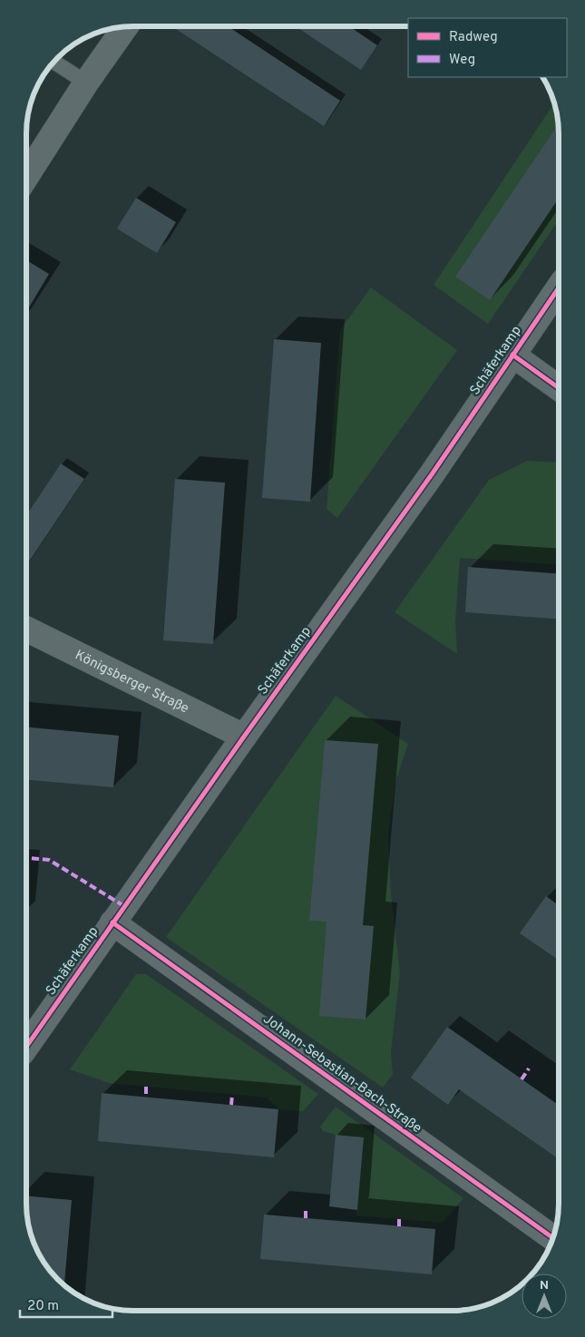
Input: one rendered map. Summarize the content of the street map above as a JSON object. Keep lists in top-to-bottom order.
{
  "streets": {
    "street": ["Schäferkamp", "Königsberger Straße", "Johann-Sebastian-Bach-Straße"]
  },
  "crossings": [
    ["Schäferkamp", "Königsberger Straße"],
    ["Schäferkamp", "Johann-Sebastian-Bach-Straße"]
  ],
  "legend": ["Radweg", "Weg"],
  "scale_bar": "20 m",
  "north": "top"
}
